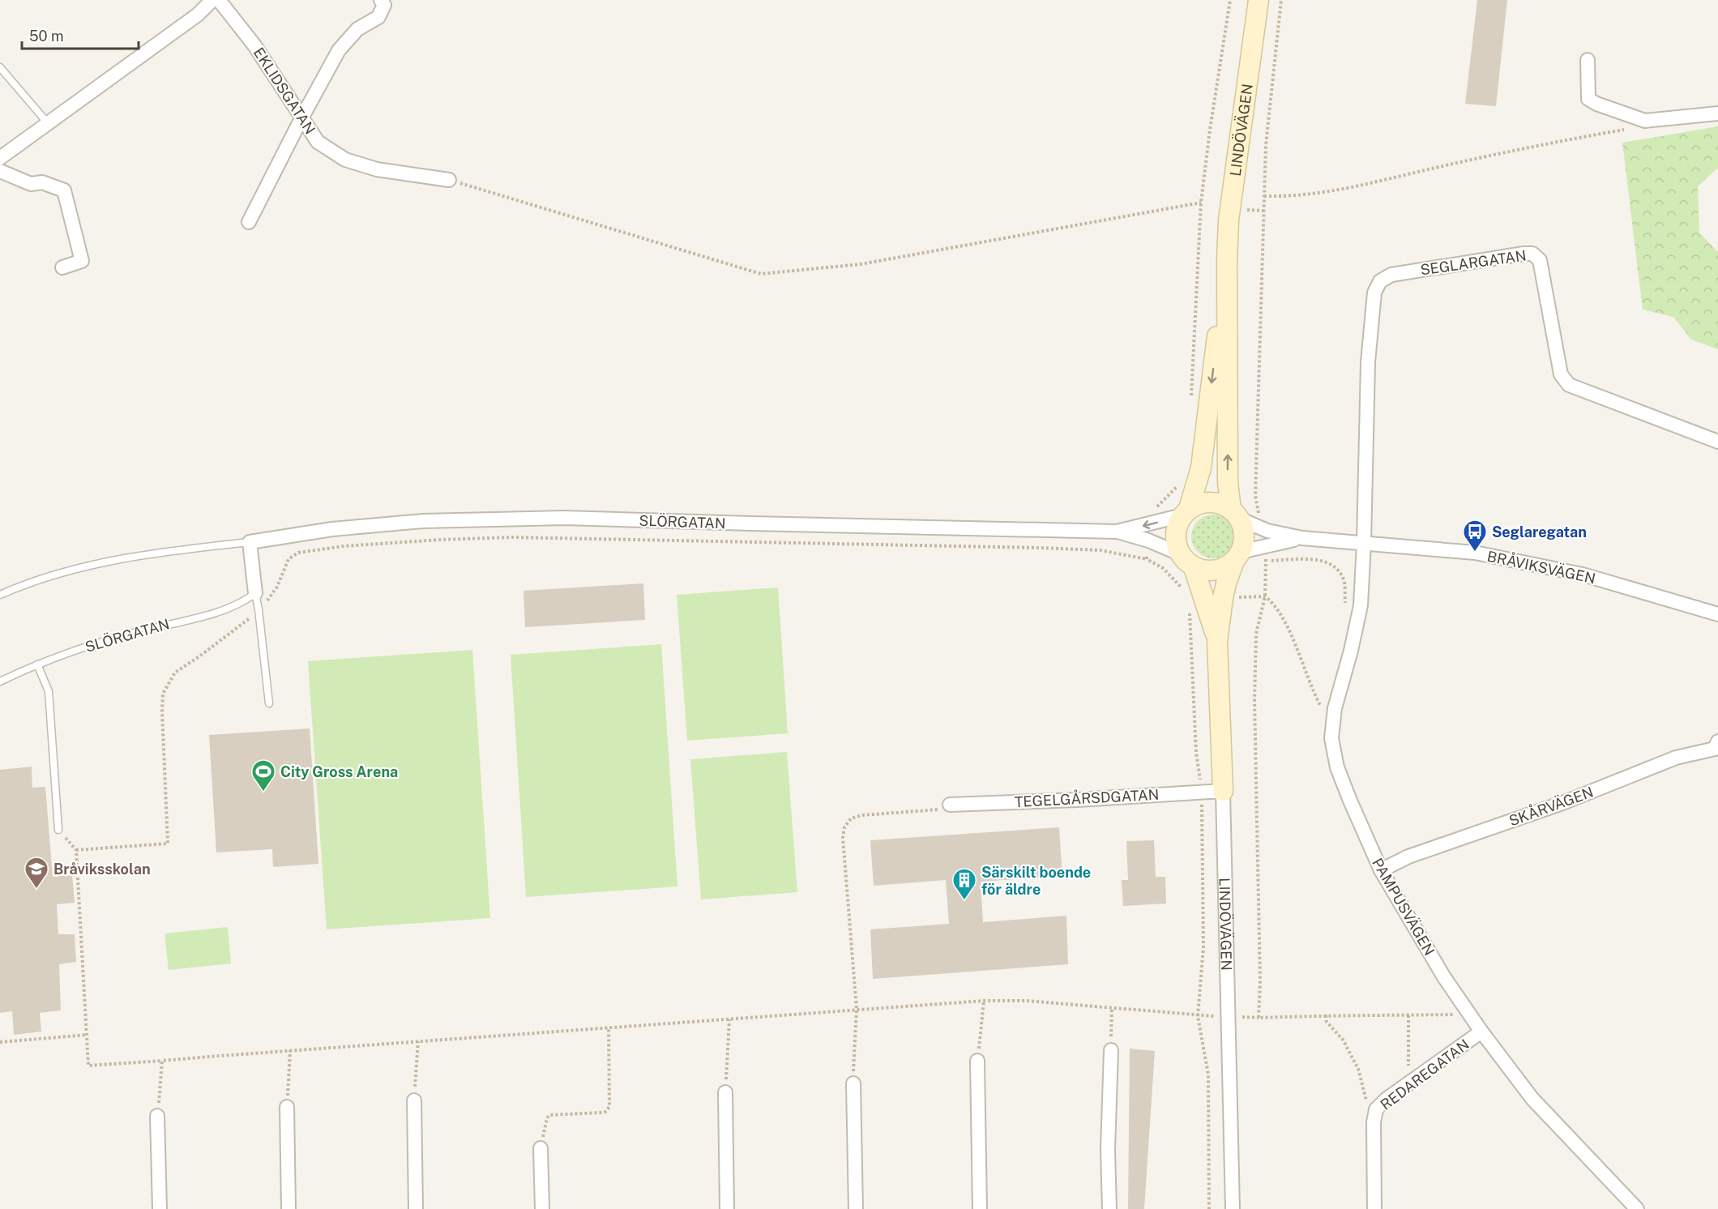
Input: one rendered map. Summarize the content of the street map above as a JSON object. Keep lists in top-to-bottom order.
{
  "streets": {
    "main road": ["LINDÖVÄGEN"],
    "street": [
      "EKLIDSGATAN",
      "SEGLARGATAN",
      "SLÖRGATAN",
      "BRÅVIKSVÄGEN",
      "TEGELGÅRSDGATAN",
      "SKÅRVÄGEN",
      "PAMPUSVÄGEN",
      "REDAREGATAN"
    ]
  },
  "crossings": [
    ["LINDÖVÄGEN", "SLÖRGATAN"],
    ["LINDÖVÄGEN", "BRÅVIKSVÄGEN"],
    ["LINDÖVÄGEN", "TEGELGÅRSDGATAN"],
    ["SEGLARGATAN", "BRÅVIKSVÄGEN"],
    ["SEGLARGATAN", "PAMPUSVÄGEN"],
    ["SLÖRGATAN", "BRÅVIKSVÄGEN"],
    ["BRÅVIKSVÄGEN", "PAMPUSVÄGEN"],
    ["SKÅRVÄGEN", "PAMPUSVÄGEN"],
    ["PAMPUSVÄGEN", "REDAREGATAN"]
  ],
  "places": {
    "bus stop": ["Seglaregatan"],
    "sports": ["City Gross Arena"],
    "school or university": ["Bråviksskolan"],
    "building": ["Särskilt boende för äldre"]
  },
  "scale_bar": "50 m"
}
